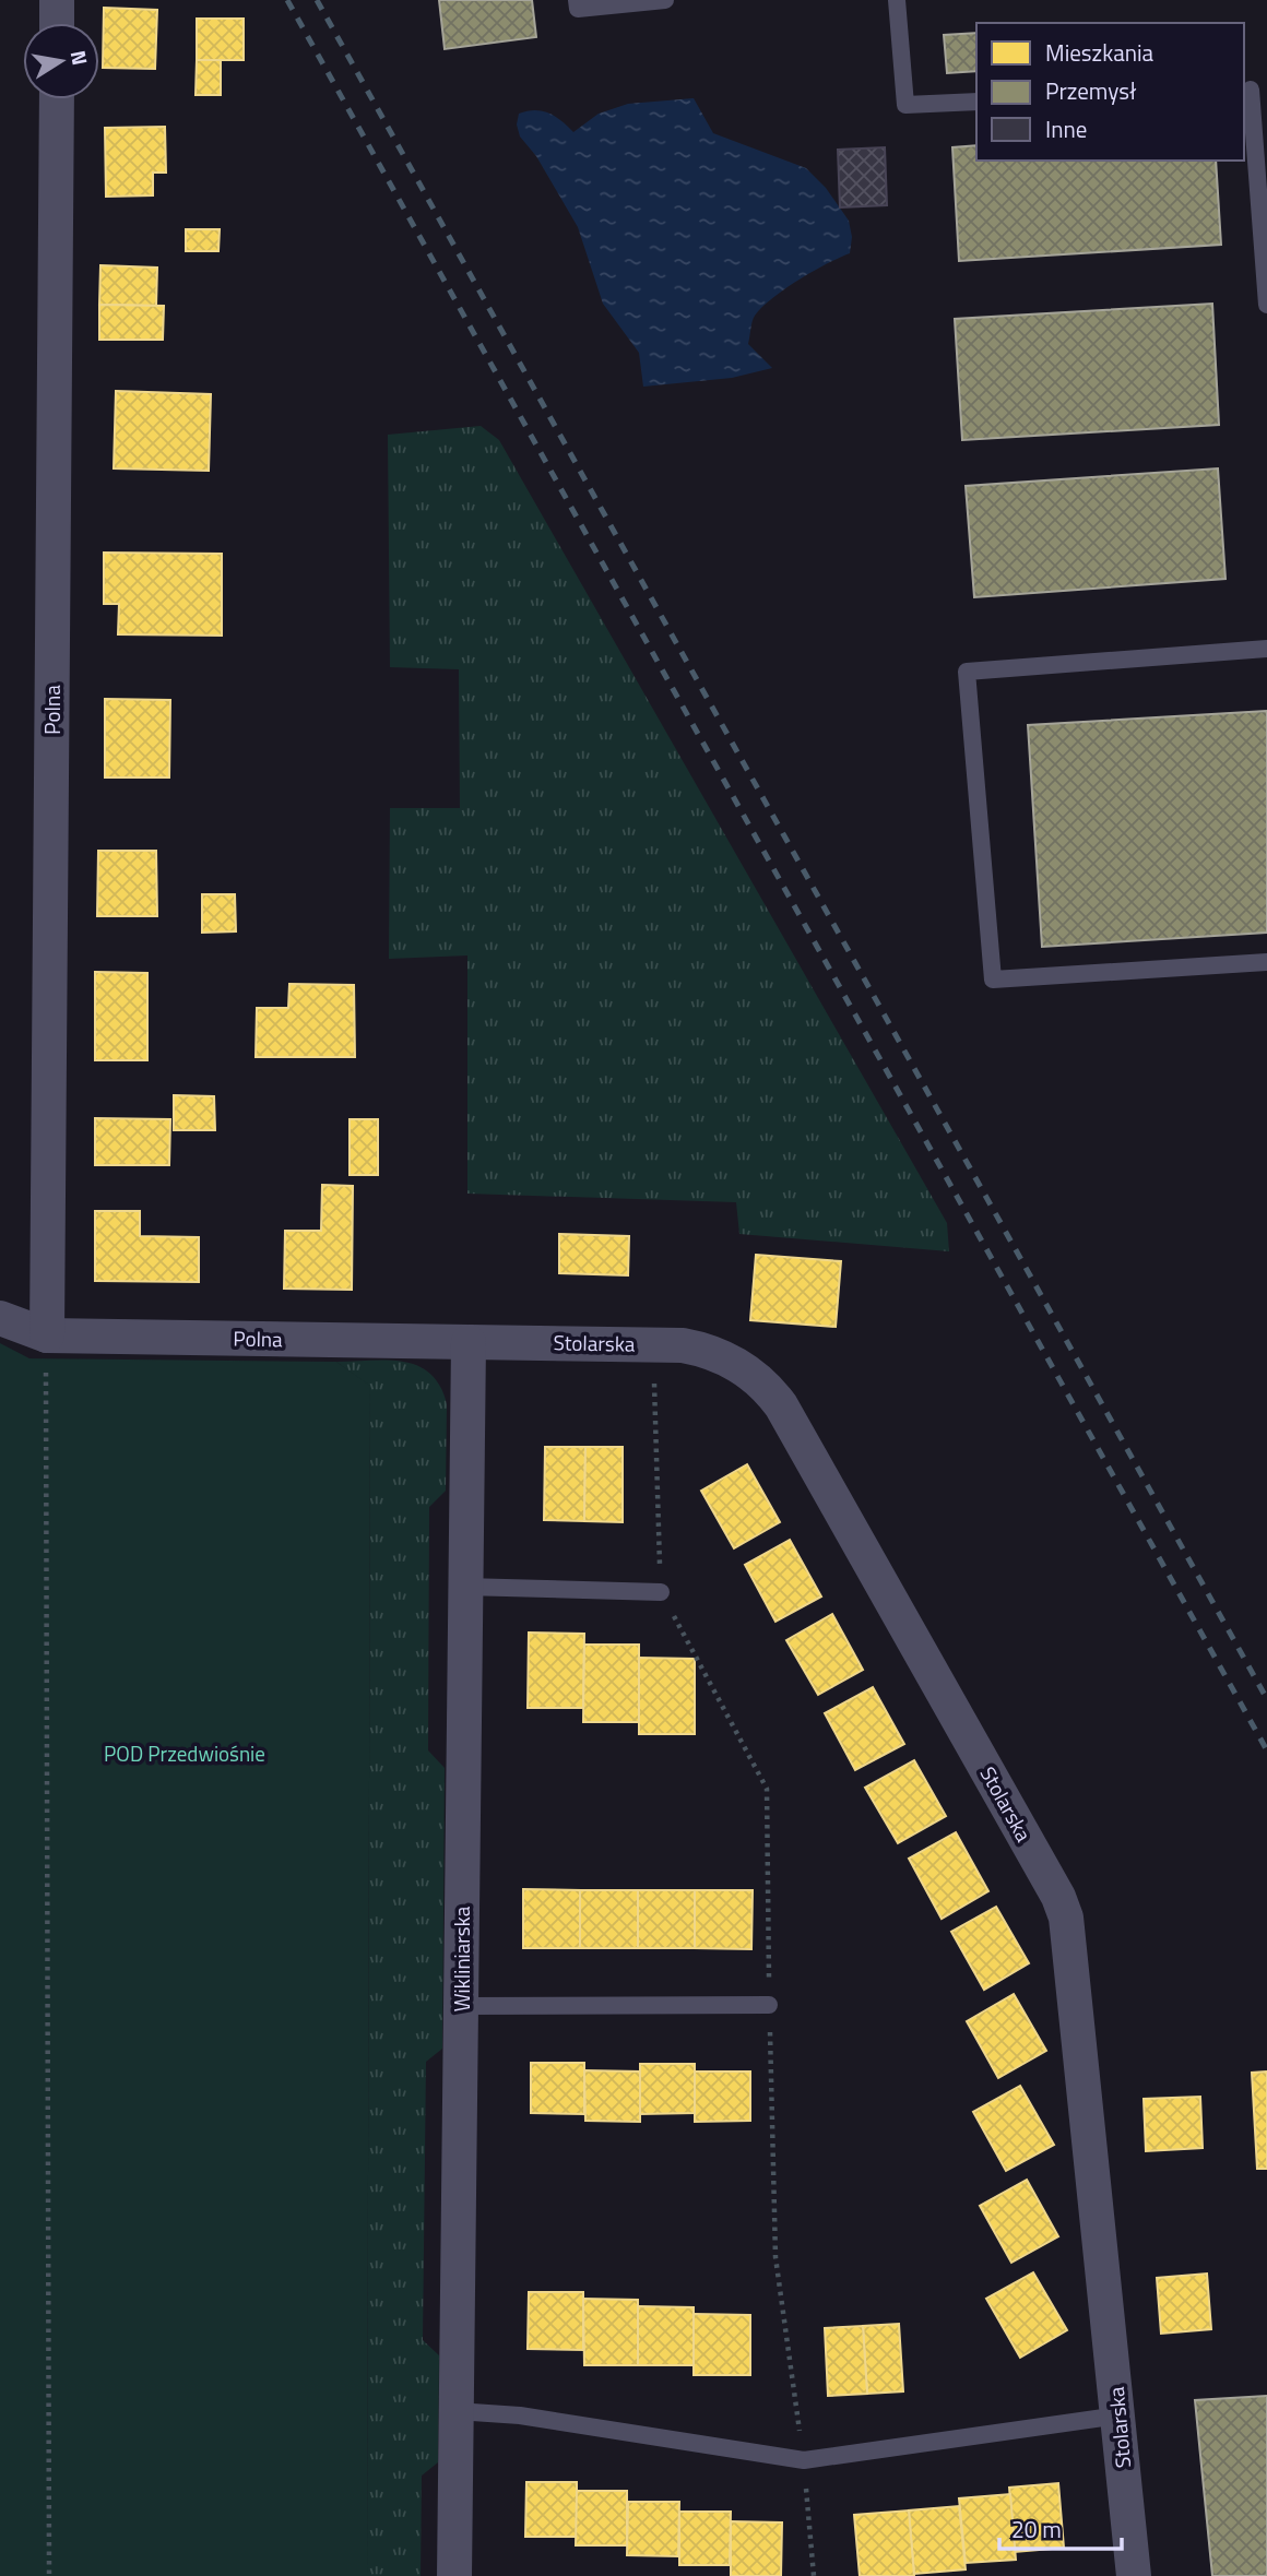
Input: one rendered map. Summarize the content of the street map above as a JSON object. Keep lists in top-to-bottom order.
{
  "streets": {
    "street": ["Polna", "Stolarska", "Wikliniarska"]
  },
  "crossings": [
    ["Polna", "Stolarska"],
    ["Polna", "Wikliniarska"],
    ["Stolarska", "Wikliniarska"]
  ],
  "parks": ["POD Przedwiośnie"],
  "legend": ["Mieszkania", "Przemysł", "Inne"],
  "scale_bar": "20 m",
  "north": "right"
}
